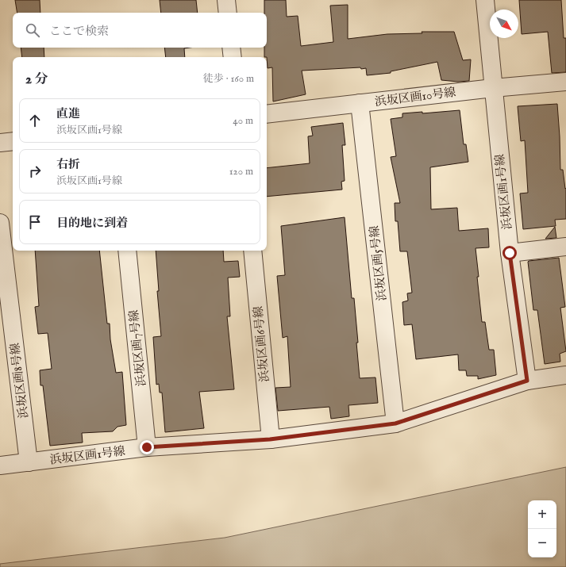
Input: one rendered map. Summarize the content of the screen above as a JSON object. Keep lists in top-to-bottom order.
{
  "streets": {
    "street": [
      "浜坂区画10号線",
      "浜坂区画1号線",
      "浜坂区画5号線",
      "浜坂区画6号線",
      "浜坂区画7号線",
      "浜坂区画8号線"
    ]
  },
  "crossings": [
    ["浜坂区画10号線", "浜坂区画1号線"],
    ["浜坂区画10号線", "浜坂区画5号線"],
    ["浜坂区画1号線", "浜坂区画5号線"],
    ["浜坂区画1号線", "浜坂区画6号線"],
    ["浜坂区画1号線", "浜坂区画7号線"],
    ["浜坂区画1号線", "浜坂区画8号線"]
  ],
  "north": "bottom right",
  "page": {
    "search": "ここで検索",
    "heading": ["2 分", "徒歩 · 160 m"],
    "list": [
      ["直進", "浜坂区画1号線", "40 m"],
      ["右折", "浜坂区画1号線", "120 m"],
      "目的地に到着"
    ],
    "map_buttons": ["+", "−"]
  }
}
